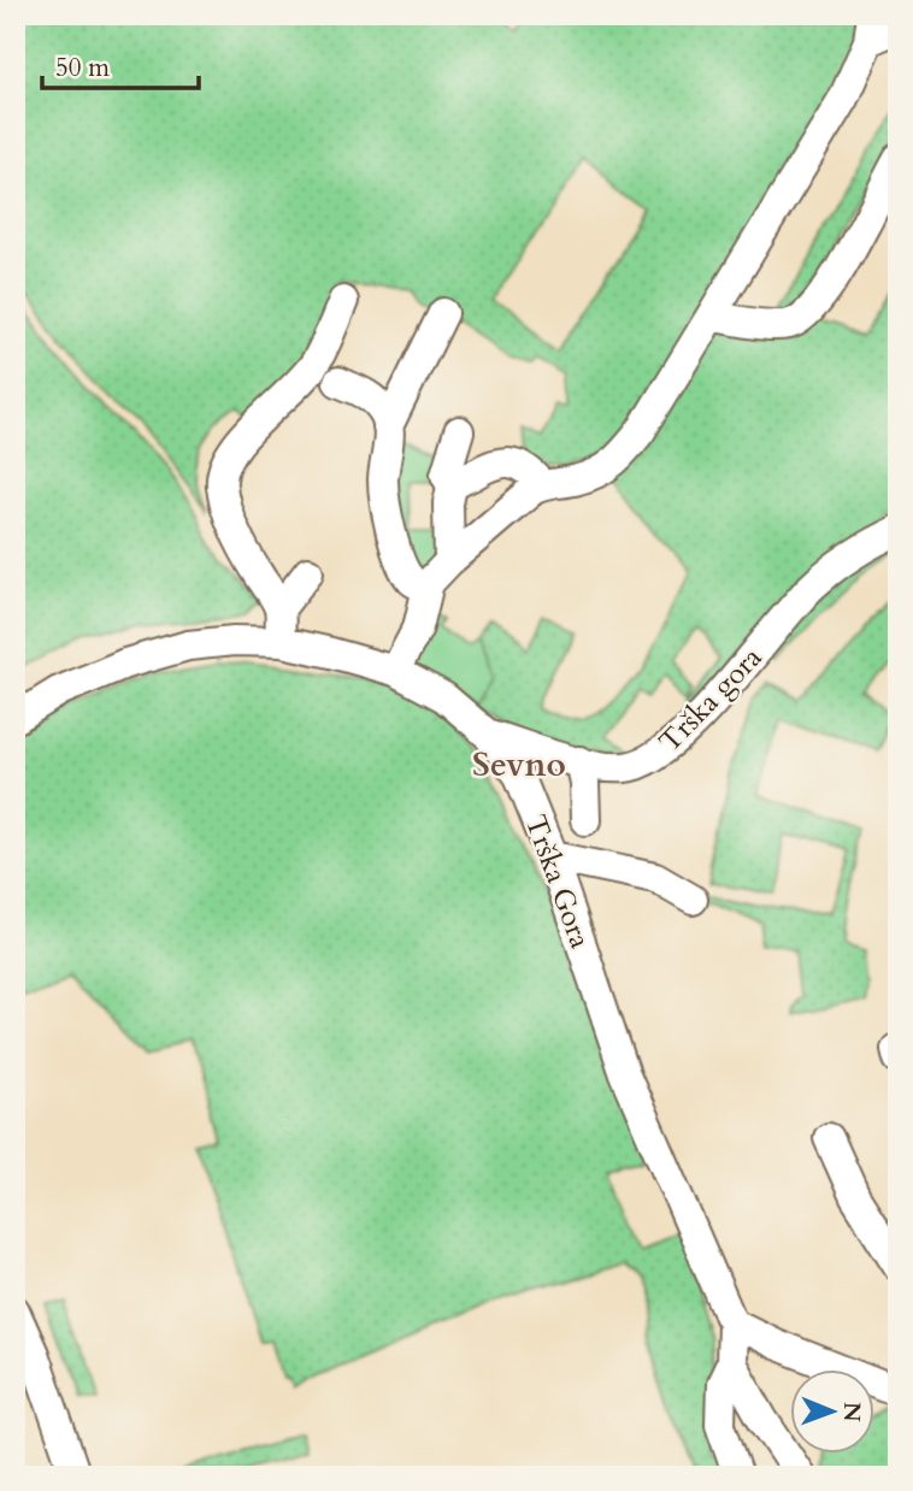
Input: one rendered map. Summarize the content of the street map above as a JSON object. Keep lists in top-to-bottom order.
{
  "streets": {
    "street": ["Trška gora", "Trška Gora"]
  },
  "crossings": [
    ["Trška gora", "Trška Gora"]
  ],
  "districts": ["Sevno"],
  "scale_bar": "50 m",
  "north": "right"
}
